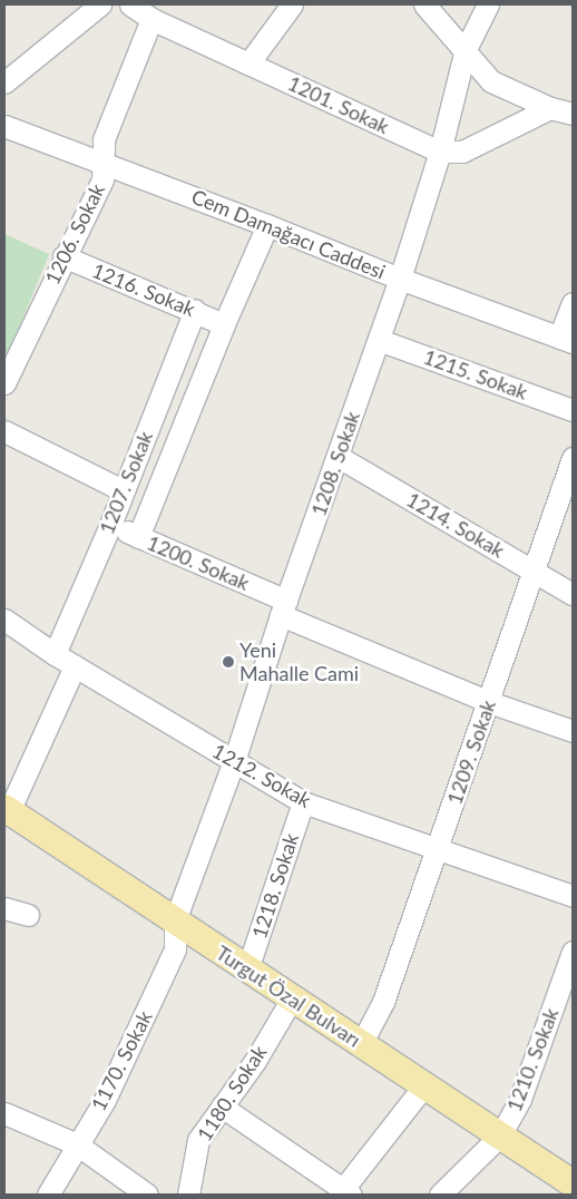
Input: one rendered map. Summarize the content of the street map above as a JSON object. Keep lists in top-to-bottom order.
{
  "streets": {
    "main road": ["Turgut Özal Bulvarı"],
    "street": [
      "1201. Sokak",
      "1206. Sokak",
      "Cem Damağacı Caddesi",
      "1216. Sokak",
      "1215. Sokak",
      "1208. Sokak",
      "1207. Sokak",
      "1214. Sokak",
      "1200. Sokak",
      "1209. Sokak",
      "1212. Sokak",
      "1218. Sokak",
      "1210. Sokak",
      "1170. Sokak",
      "1180. Sokak"
    ]
  },
  "crossings": [
    ["1201. Sokak", "1206. Sokak"],
    ["1201. Sokak", "1208. Sokak"],
    ["1206. Sokak", "Cem Damağacı Caddesi"],
    ["1206. Sokak", "1216. Sokak"],
    ["Cem Damağacı Caddesi", "1208. Sokak"],
    ["Cem Damağacı Caddesi", "1207. Sokak"],
    ["1216. Sokak", "1207. Sokak"],
    ["1215. Sokak", "1208. Sokak"],
    ["1208. Sokak", "1214. Sokak"],
    ["1208. Sokak", "1200. Sokak"],
    ["1208. Sokak", "1212. Sokak"],
    ["1208. Sokak", "Turgut Özal Bulvarı"],
    ["1208. Sokak", "1170. Sokak"],
    ["1207. Sokak", "1200. Sokak"],
    ["1207. Sokak", "1212. Sokak"],
    ["1214. Sokak", "1209. Sokak"],
    ["1200. Sokak", "1209. Sokak"],
    ["1209. Sokak", "1212. Sokak"],
    ["1209. Sokak", "Turgut Özal Bulvarı"],
    ["1212. Sokak", "1218. Sokak"],
    ["1218. Sokak", "Turgut Özal Bulvarı"],
    ["Turgut Özal Bulvarı", "1210. Sokak"],
    ["Turgut Özal Bulvarı", "1170. Sokak"],
    ["Turgut Özal Bulvarı", "1180. Sokak"]
  ],
  "places": ["Yeni Mahalle Cami"]
}
